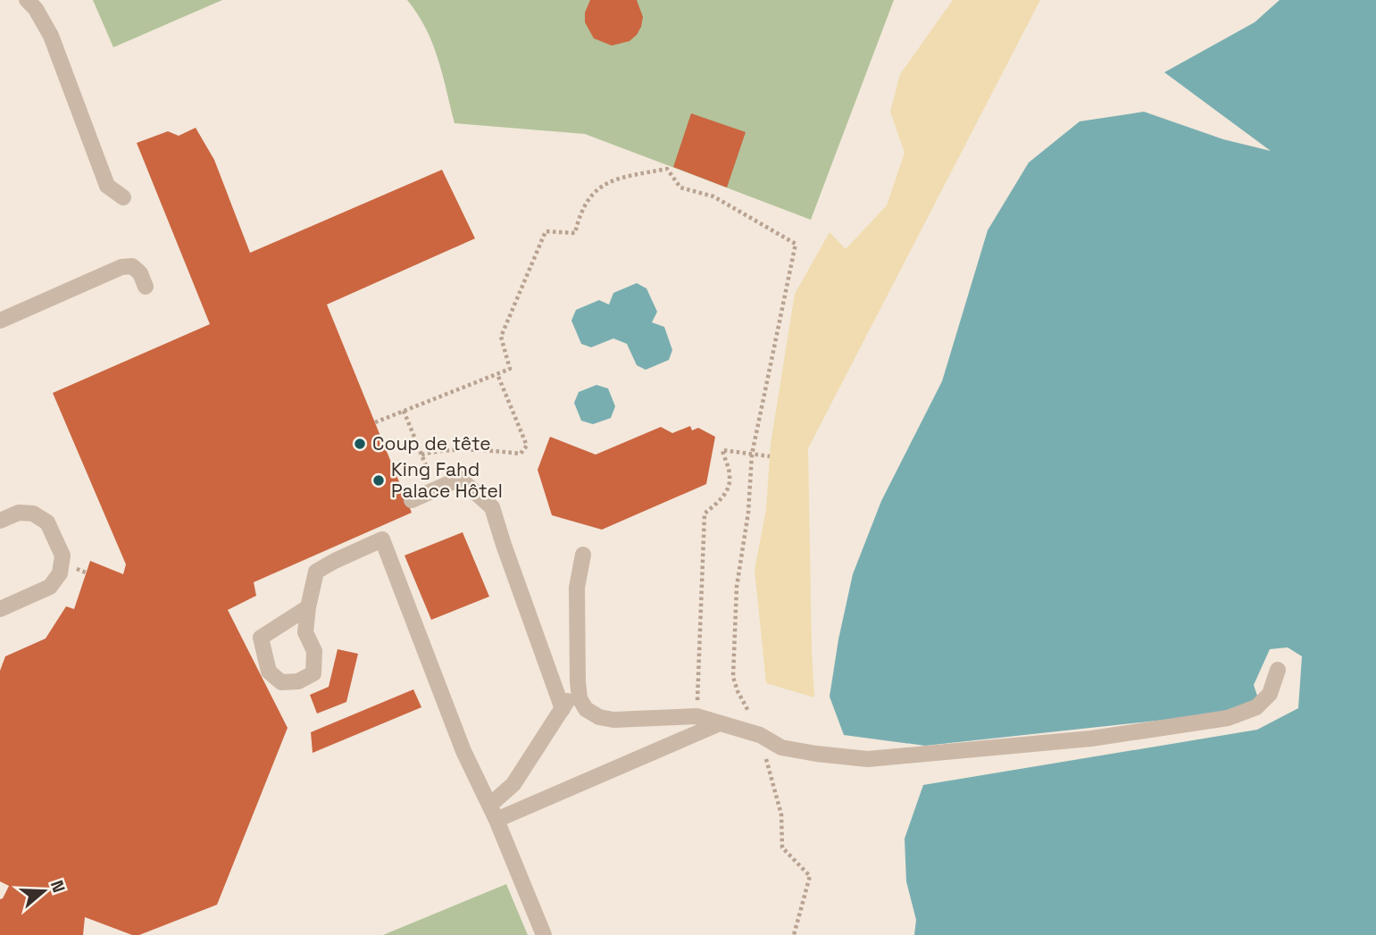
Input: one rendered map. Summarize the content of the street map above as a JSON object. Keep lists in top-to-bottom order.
{
  "places": ["Coup de tête", "King Fahd Palace Hôtel"],
  "north": "right"
}
